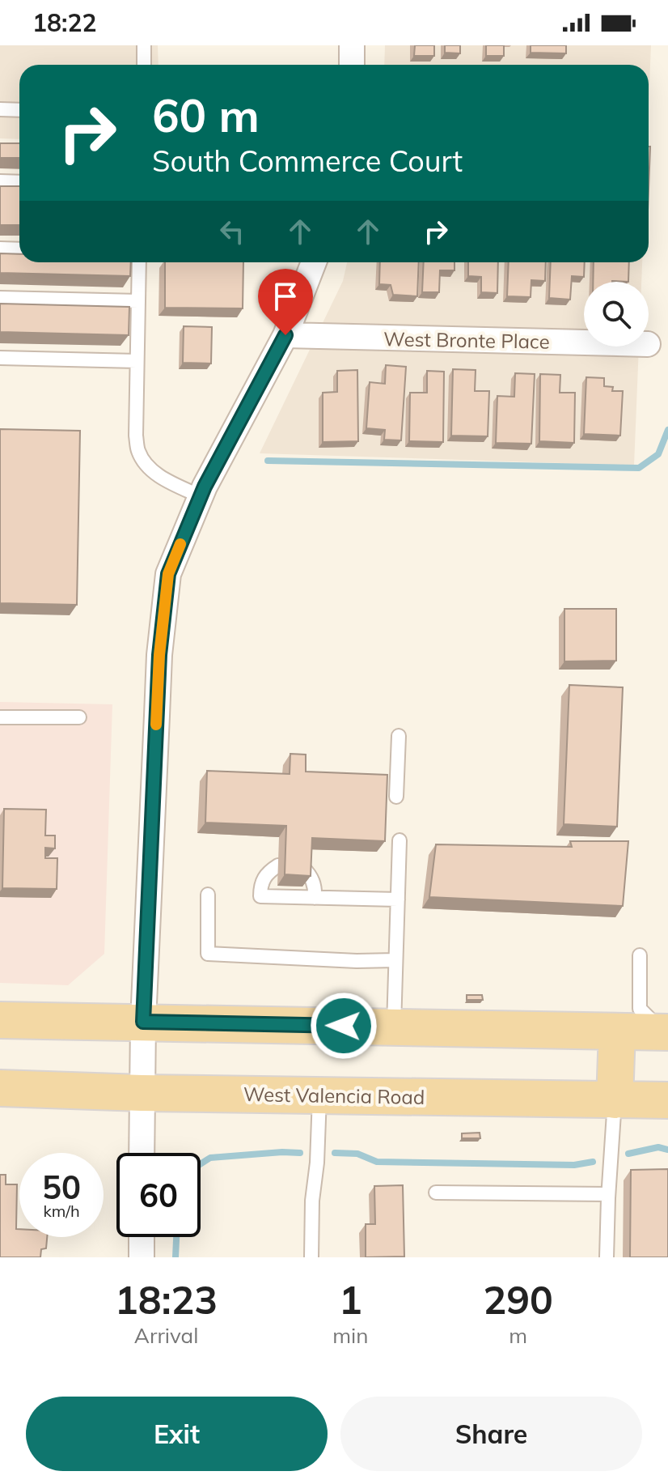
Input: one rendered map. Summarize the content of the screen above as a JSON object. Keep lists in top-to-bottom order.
{
  "streets": {
    "main road": ["West Valencia Road"],
    "street": ["West Bronte Place"]
  },
  "page": {
    "status": "18:22",
    "turn": ["60 m", "South Commerce Court"],
    "speed": "50 km/h",
    "limit": "60",
    "eta": [
      "18:23",
      "Arrival",
      "1",
      "min",
      "290",
      "m"
    ],
    "buttons": ["Exit", "Share"]
  }
}
